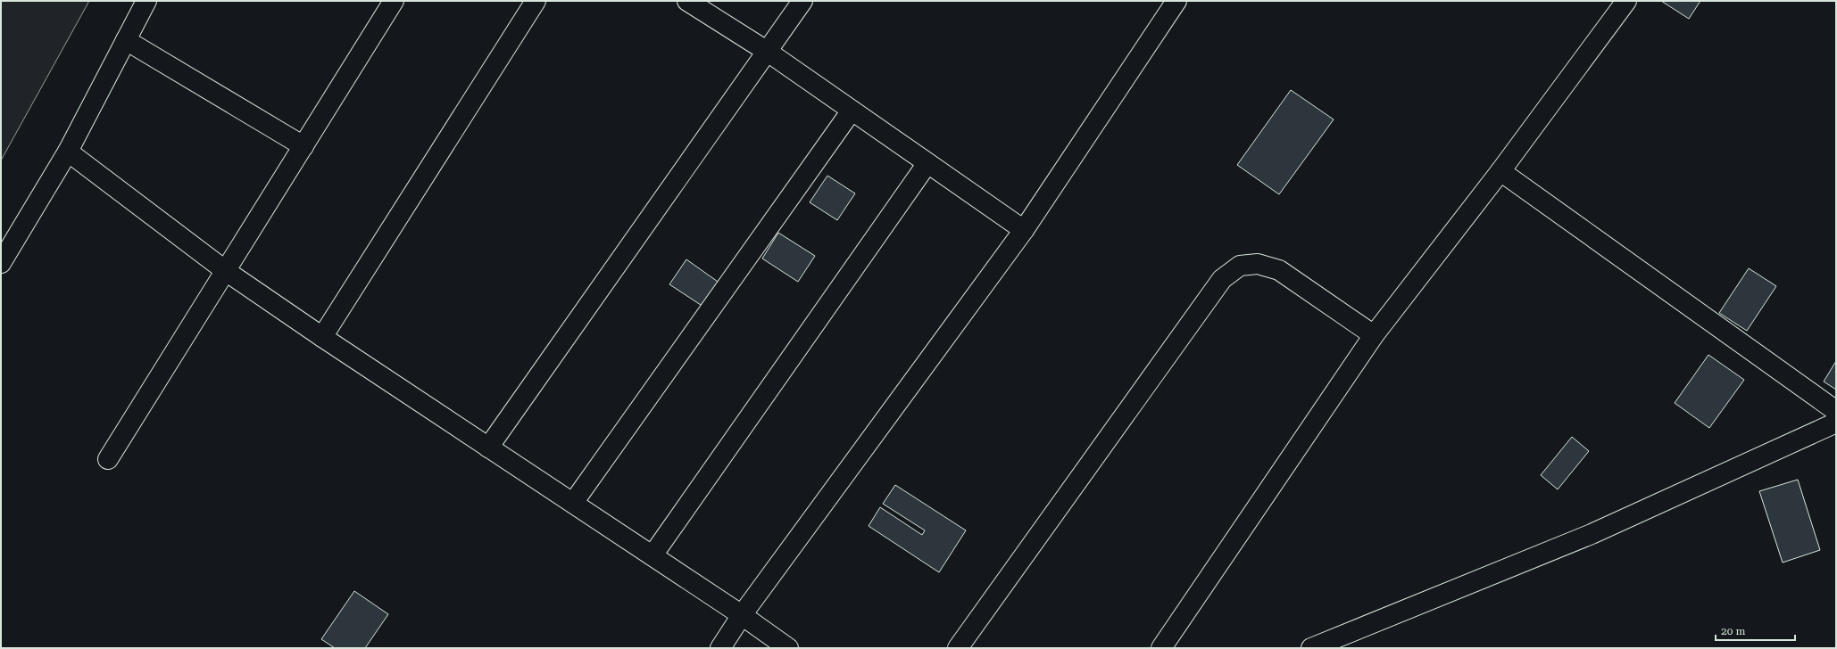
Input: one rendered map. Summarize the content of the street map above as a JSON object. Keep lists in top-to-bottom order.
{
  "scale_bar": "20 m"
}
